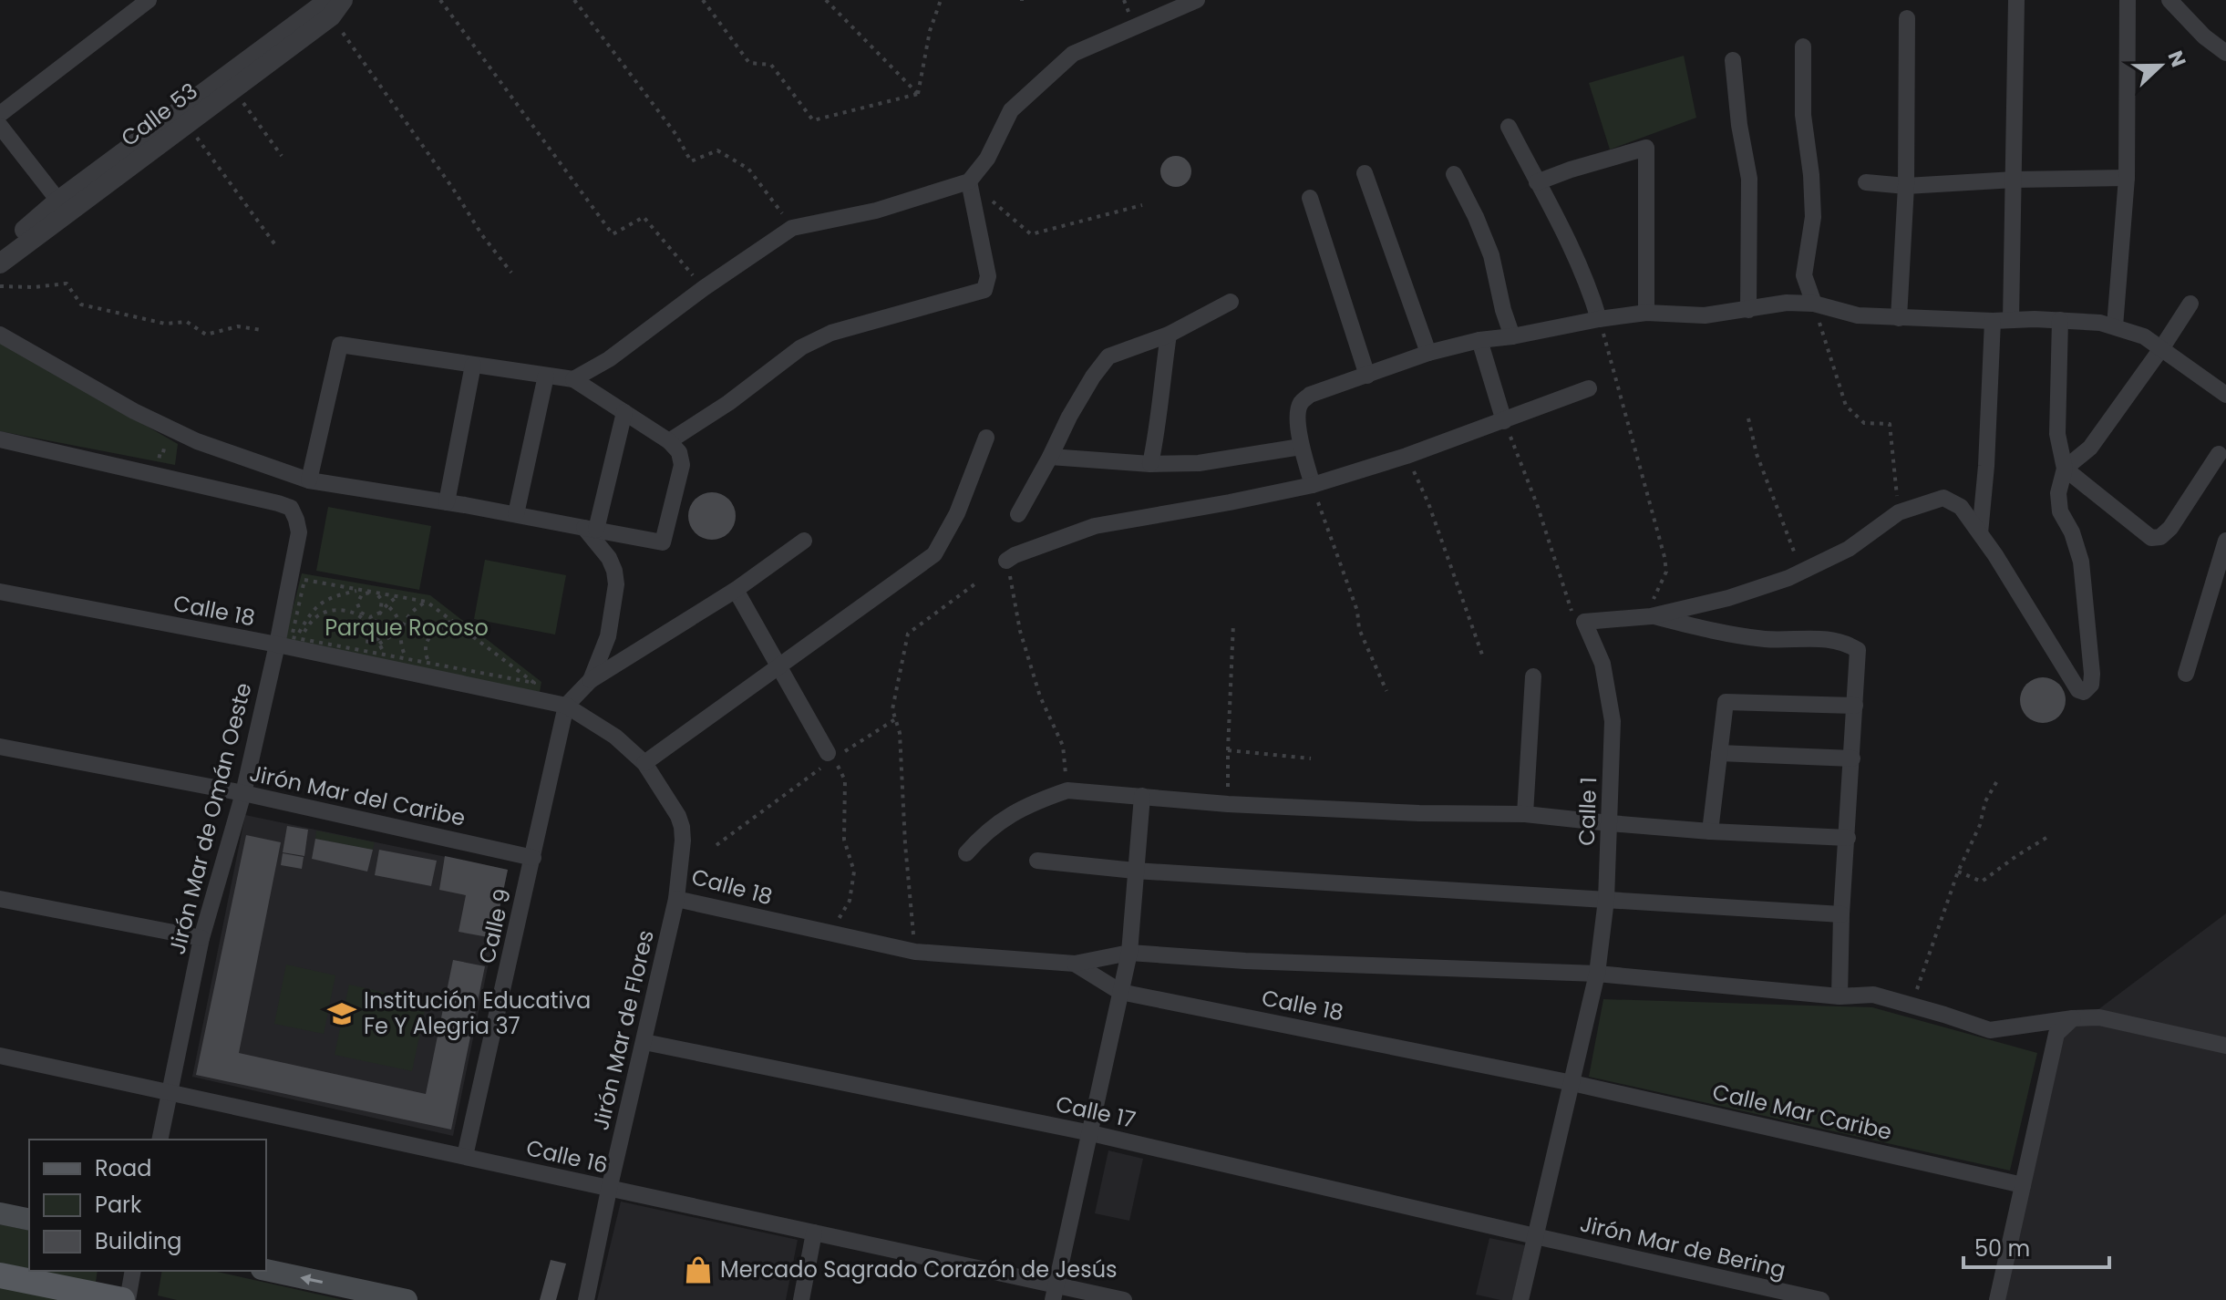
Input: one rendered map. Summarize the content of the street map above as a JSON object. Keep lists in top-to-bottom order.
{
  "streets": {
    "street": [
      "Calle 53",
      "Calle 18",
      "Jirón Mar del Caribe",
      "Calle 1",
      "Jirón Mar de Omán Oeste",
      "Calle 9",
      "Jirón Mar de Flores",
      "Calle 17",
      "Calle Mar Caribe",
      "Calle 16",
      "Jirón Mar de Bering"
    ]
  },
  "crossings": [
    ["Calle 18", "Calle 1"],
    ["Calle 18", "Jirón Mar de Omán Oeste"],
    ["Calle 18", "Calle 9"],
    ["Calle 18", "Jirón Mar de Flores"],
    ["Calle 18", "Calle Mar Caribe"],
    ["Jirón Mar del Caribe", "Jirón Mar de Omán Oeste"],
    ["Jirón Mar del Caribe", "Calle 9"],
    ["Calle 1", "Calle 17"],
    ["Calle 1", "Calle Mar Caribe"],
    ["Calle 1", "Jirón Mar de Bering"],
    ["Jirón Mar de Omán Oeste", "Calle 16"],
    ["Calle 9", "Calle 16"],
    ["Jirón Mar de Flores", "Calle 17"],
    ["Jirón Mar de Flores", "Calle 16"],
    ["Calle 17", "Jirón Mar de Bering"]
  ],
  "parks": ["Parque Rocoso"],
  "places": {
    "school or university": ["Institución Educativa Fe Y Alegria 37"],
    "shop": ["Mercado Sagrado Corazón de Jesús"]
  },
  "legend": ["Road", "Park", "Building"],
  "scale_bar": "50 m",
  "north": "right"
}
